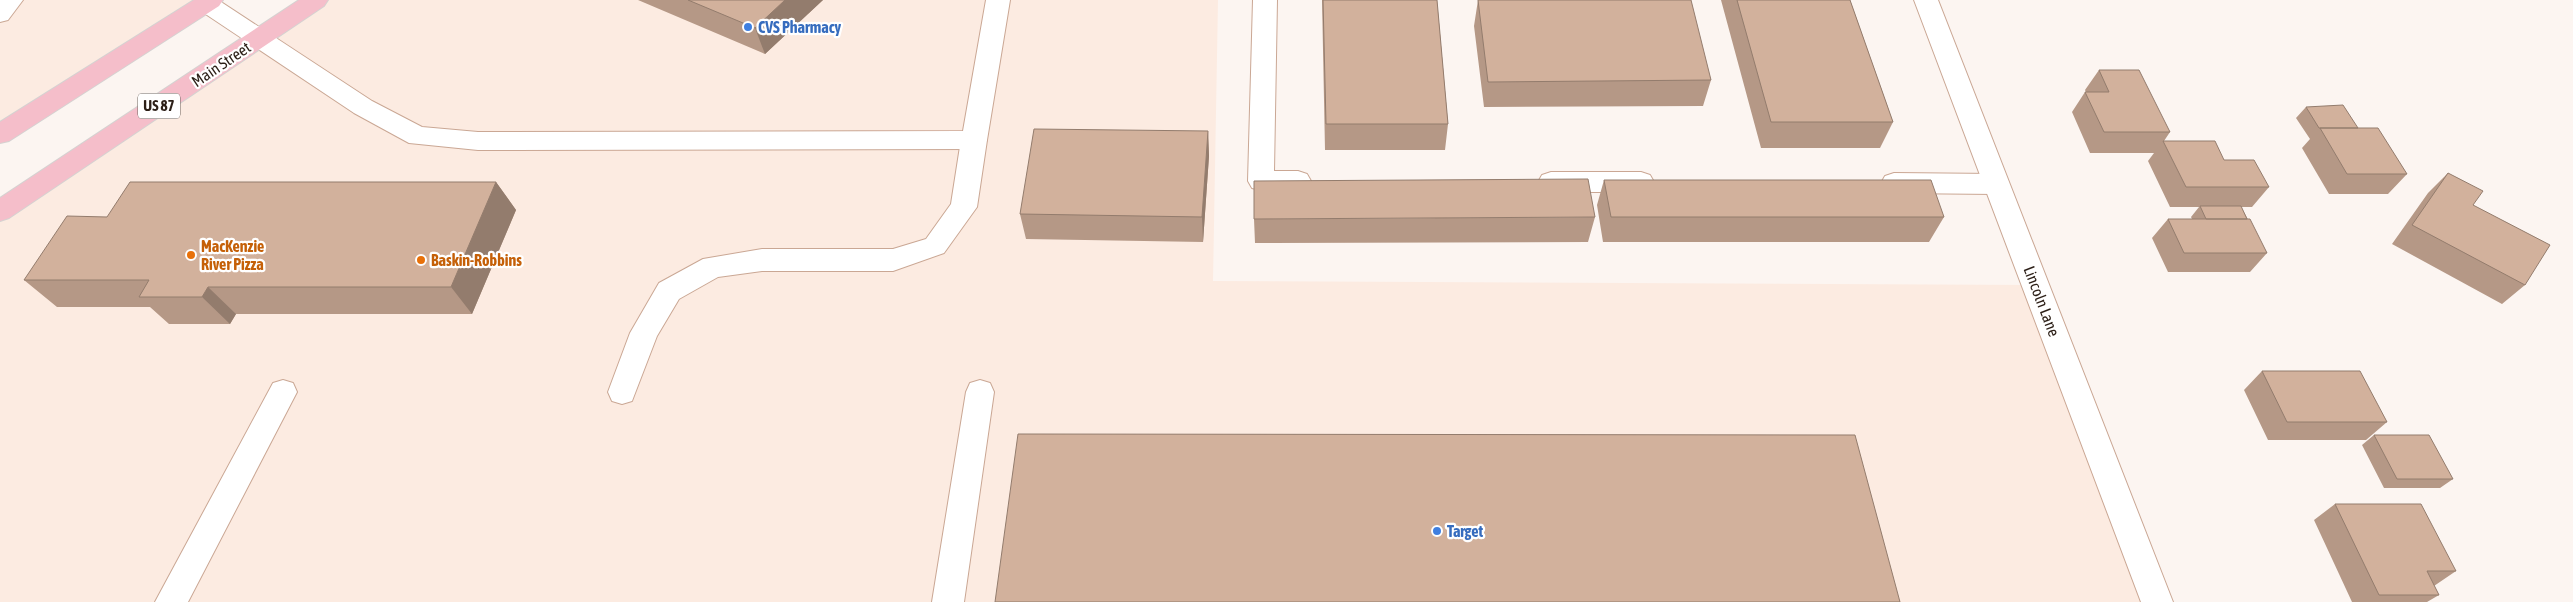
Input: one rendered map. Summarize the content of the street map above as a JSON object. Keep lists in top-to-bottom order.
{
  "streets": {
    "main road": ["Main Street", "US 87"],
    "street": ["Lincoln Lane"]
  },
  "places": [
    "CVS Pharmacy",
    "MacKenzie River Pizza",
    "Baskin-Robbins",
    "Target"
  ]
}
